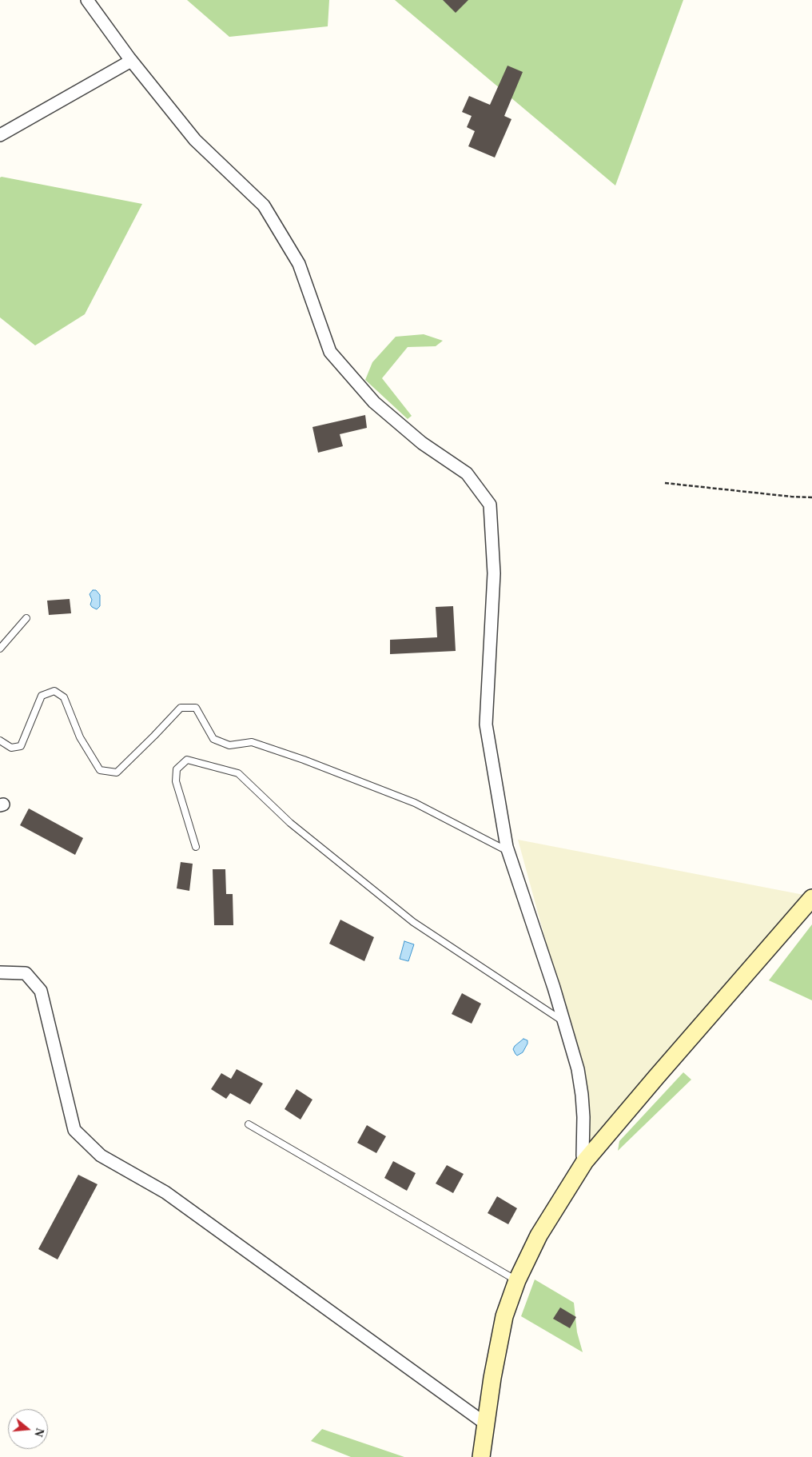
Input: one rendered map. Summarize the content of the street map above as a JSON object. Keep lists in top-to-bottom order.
{
  "north": "right"
}
